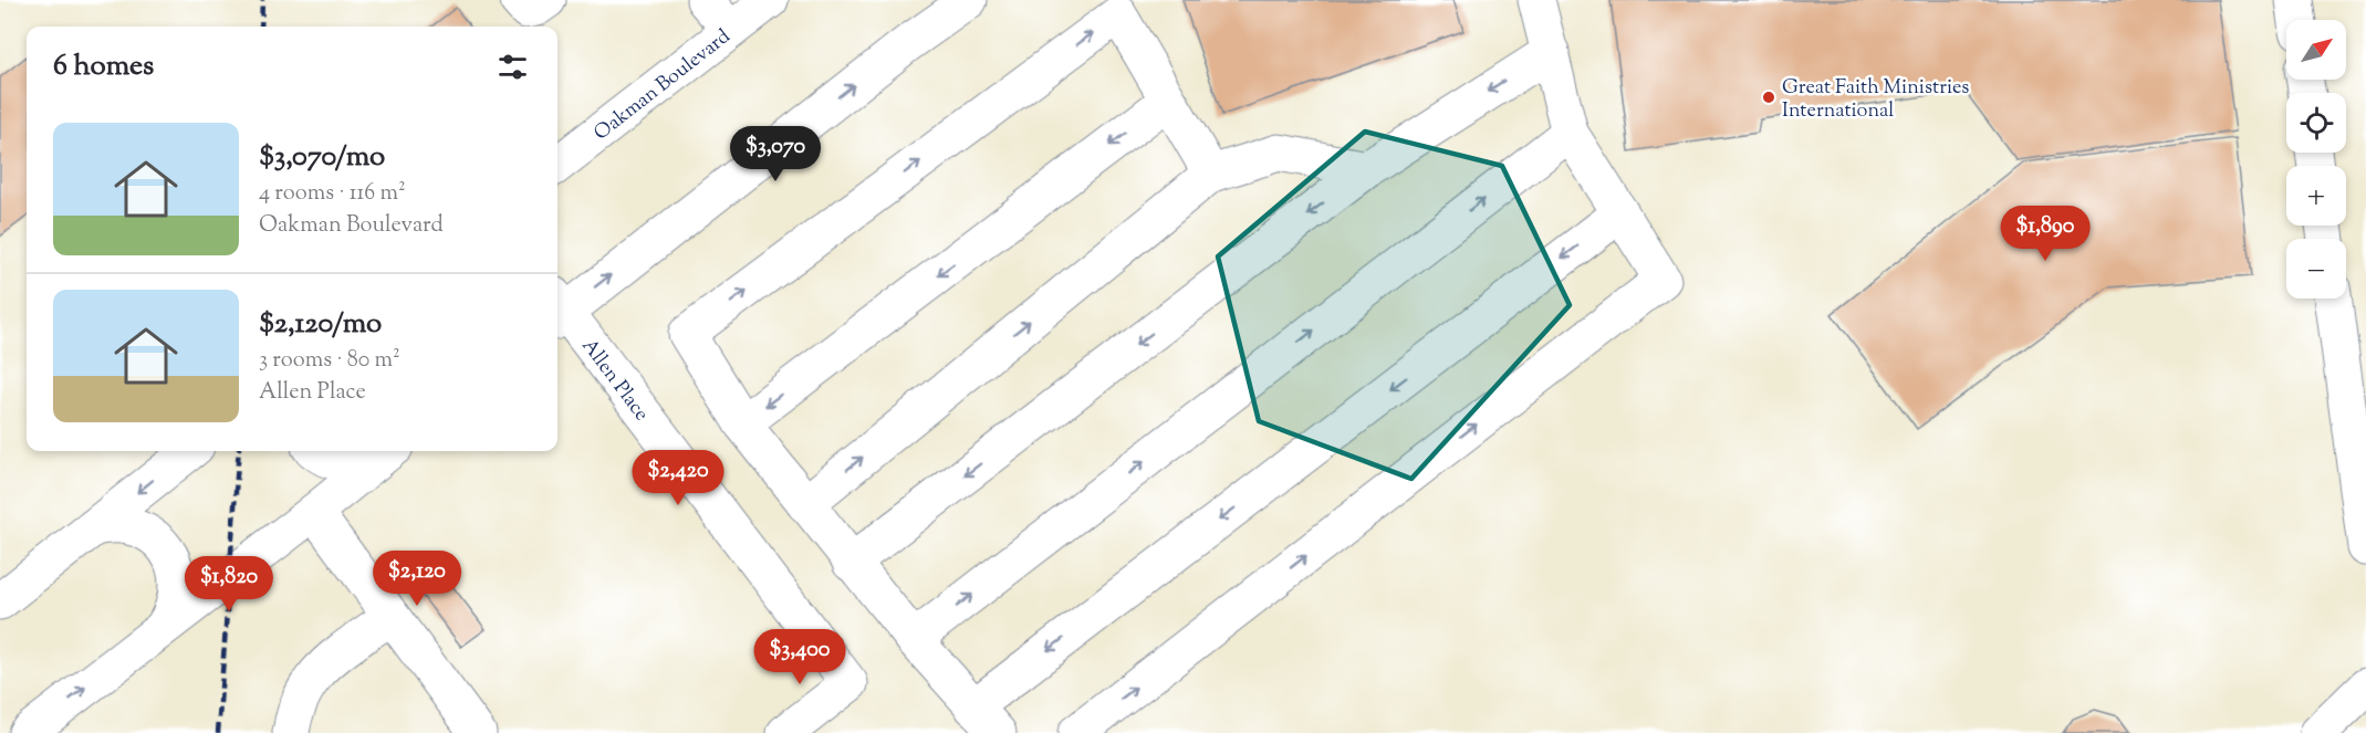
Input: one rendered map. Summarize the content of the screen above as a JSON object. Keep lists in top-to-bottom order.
{
  "streets": {
    "street": ["Oakman Boulevard", "Allen Place"]
  },
  "places": ["Great Faith Ministries International"],
  "north": "top right",
  "page": {
    "map_buttons": ["+", "−"],
    "heading": "6 homes",
    "list": [
      {
        "name": "$3,070/mo",
        "note": "4 rooms · 116 m² · Oakman Boulevard"
      },
      {
        "name": "$2,120/mo",
        "note": "3 rooms · 80 m² · Allen Place"
      }
    ],
    "price": [
      "$3,070",
      "$1,890",
      "$2,420",
      "$2,120",
      "$1,820",
      "$3,400"
    ]
  }
}
